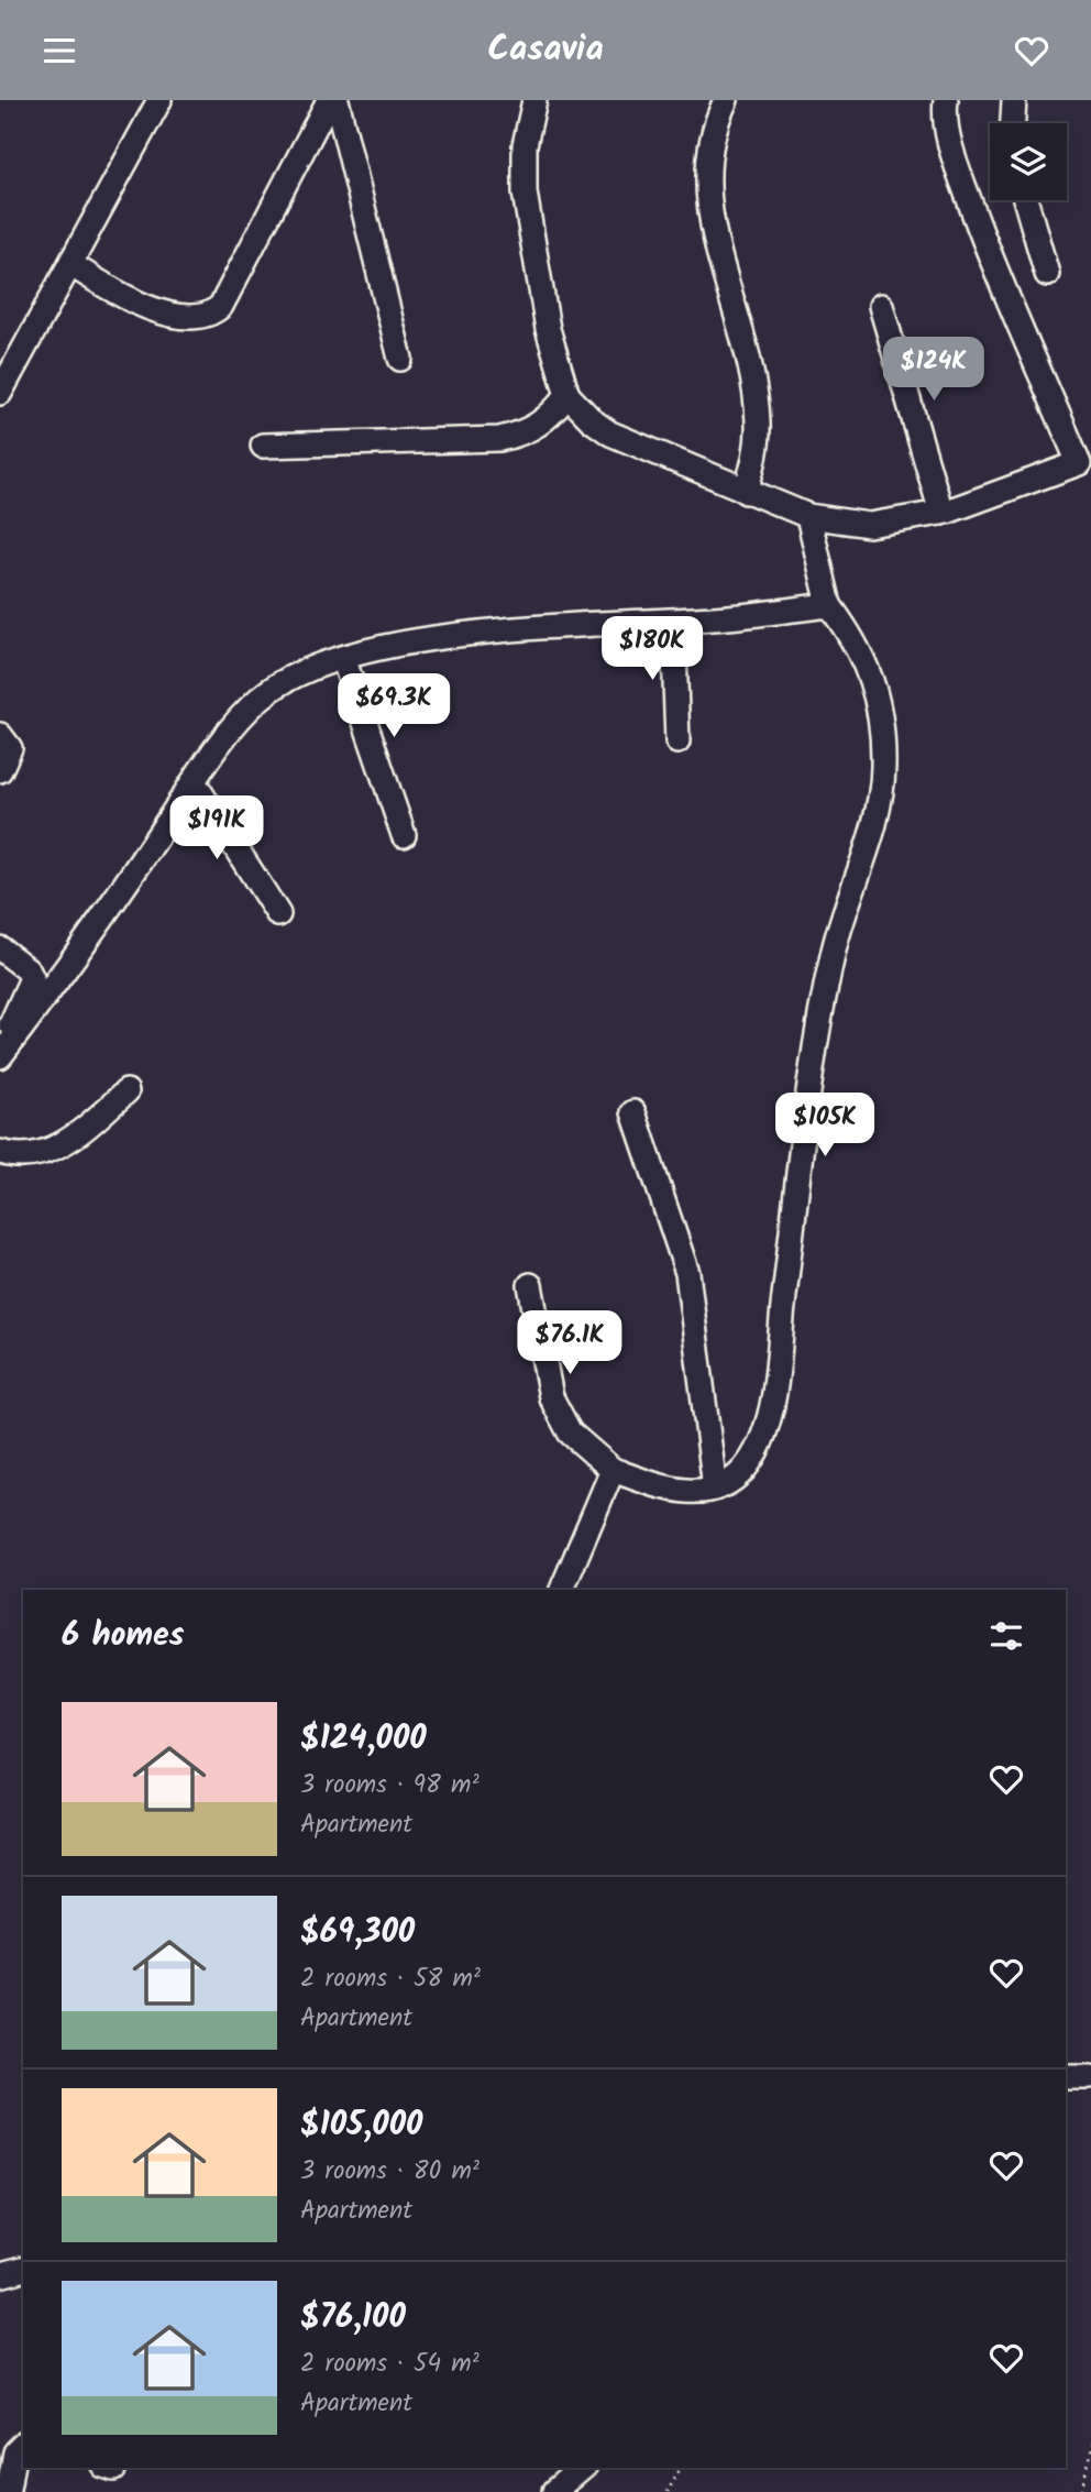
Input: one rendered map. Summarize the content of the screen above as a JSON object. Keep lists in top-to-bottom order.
{
  "page": {
    "header": "Casavia",
    "price": [
      "$124K",
      "$180K",
      "$69.3K",
      "$191K",
      "$105K",
      "$76.1K"
    ],
    "heading": "6 homes",
    "list": [
      {
        "name": "$124,000",
        "note": "3 rooms · 98 m² · Apartment"
      },
      {
        "name": "$69,300",
        "note": "2 rooms · 58 m² · Apartment"
      },
      {
        "name": "$105,000",
        "note": "3 rooms · 80 m² · Apartment"
      },
      {
        "name": "$76,100",
        "note": "2 rooms · 54 m² · Apartment"
      }
    ]
  }
}
